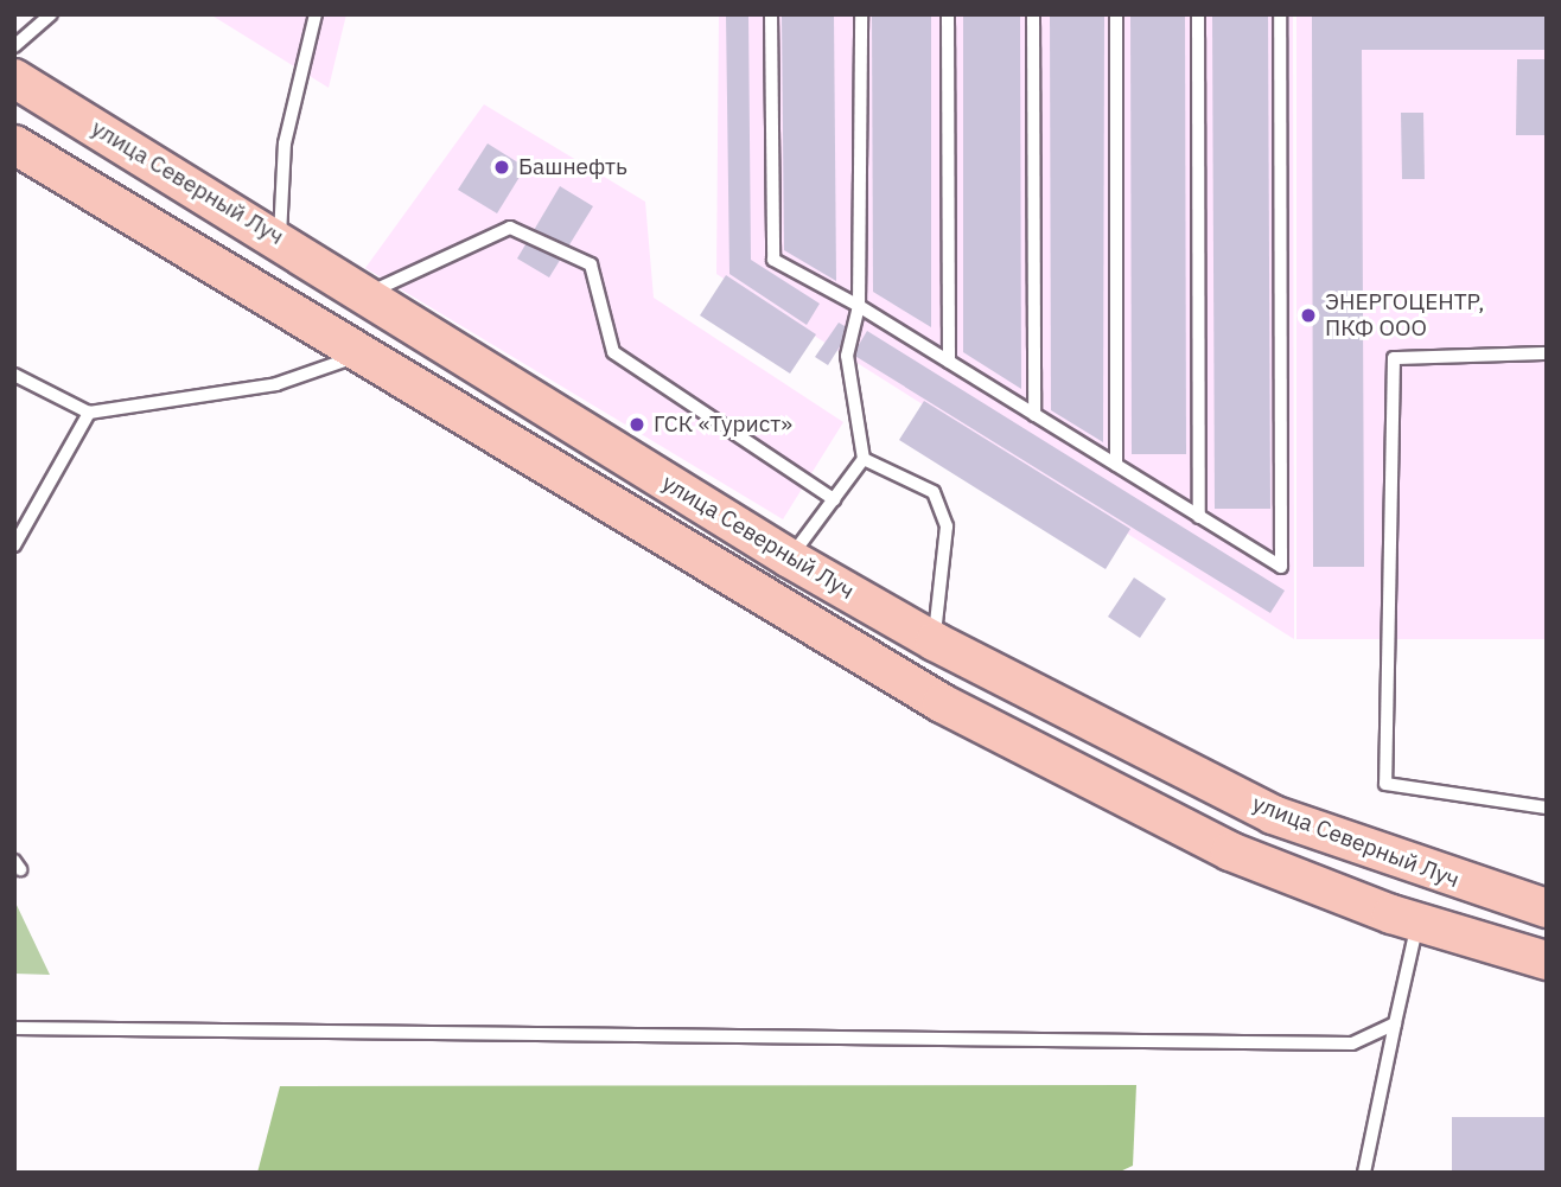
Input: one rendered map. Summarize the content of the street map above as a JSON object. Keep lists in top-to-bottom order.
{
  "streets": {
    "main road": ["улица Северный Луч"]
  },
  "places": ["Башнефть", "ЭНЕРГОЦЕНТР, ПКФ ООО", "ГСК «Турист»"]
}
